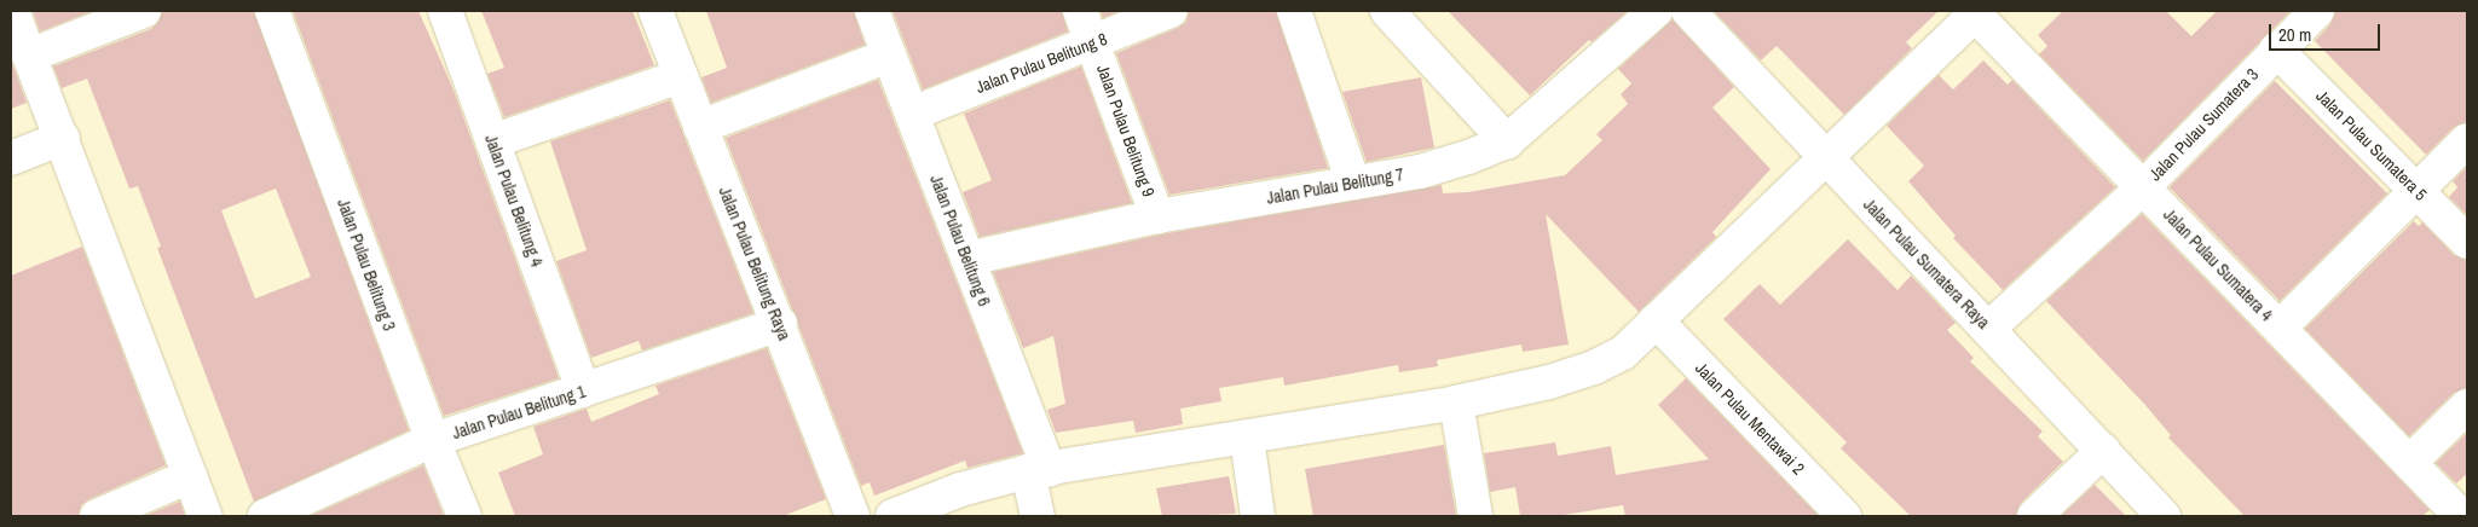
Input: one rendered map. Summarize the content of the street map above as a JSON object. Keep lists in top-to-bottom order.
{
  "streets": {
    "street": [
      "Jalan Pulau Belitung 8",
      "Jalan Pulau Sumatera 3",
      "Jalan Pulau Belitung 9",
      "Jalan Pulau Sumatera 5",
      "Jalan Pulau Belitung 7",
      "Jalan Pulau Belitung 4",
      "Jalan Pulau Belitung 6",
      "Jalan Pulau Belitung Raya",
      "Jalan Pulau Sumatera Raya",
      "Jalan Pulau Belitung 3",
      "Jalan Pulau Sumatera 4",
      "Jalan Pulau Belitung 1",
      "Jalan Pulau Mentawai 2"
    ]
  },
  "crossings": [
    ["Jalan Pulau Belitung 8", "Jalan Pulau Belitung 9"],
    ["Jalan Pulau Belitung 8", "Jalan Pulau Belitung 6"],
    ["Jalan Pulau Sumatera 3", "Jalan Pulau Sumatera 5"],
    ["Jalan Pulau Sumatera 3", "Jalan Pulau Sumatera Raya"],
    ["Jalan Pulau Sumatera 3", "Jalan Pulau Sumatera 4"],
    ["Jalan Pulau Belitung 9", "Jalan Pulau Belitung 7"],
    ["Jalan Pulau Belitung 7", "Jalan Pulau Belitung 6"],
    ["Jalan Pulau Belitung 4", "Jalan Pulau Belitung 1"],
    ["Jalan Pulau Belitung Raya", "Jalan Pulau Belitung 1"],
    ["Jalan Pulau Belitung 3", "Jalan Pulau Belitung 1"]
  ],
  "scale_bar": "20 m"
}
